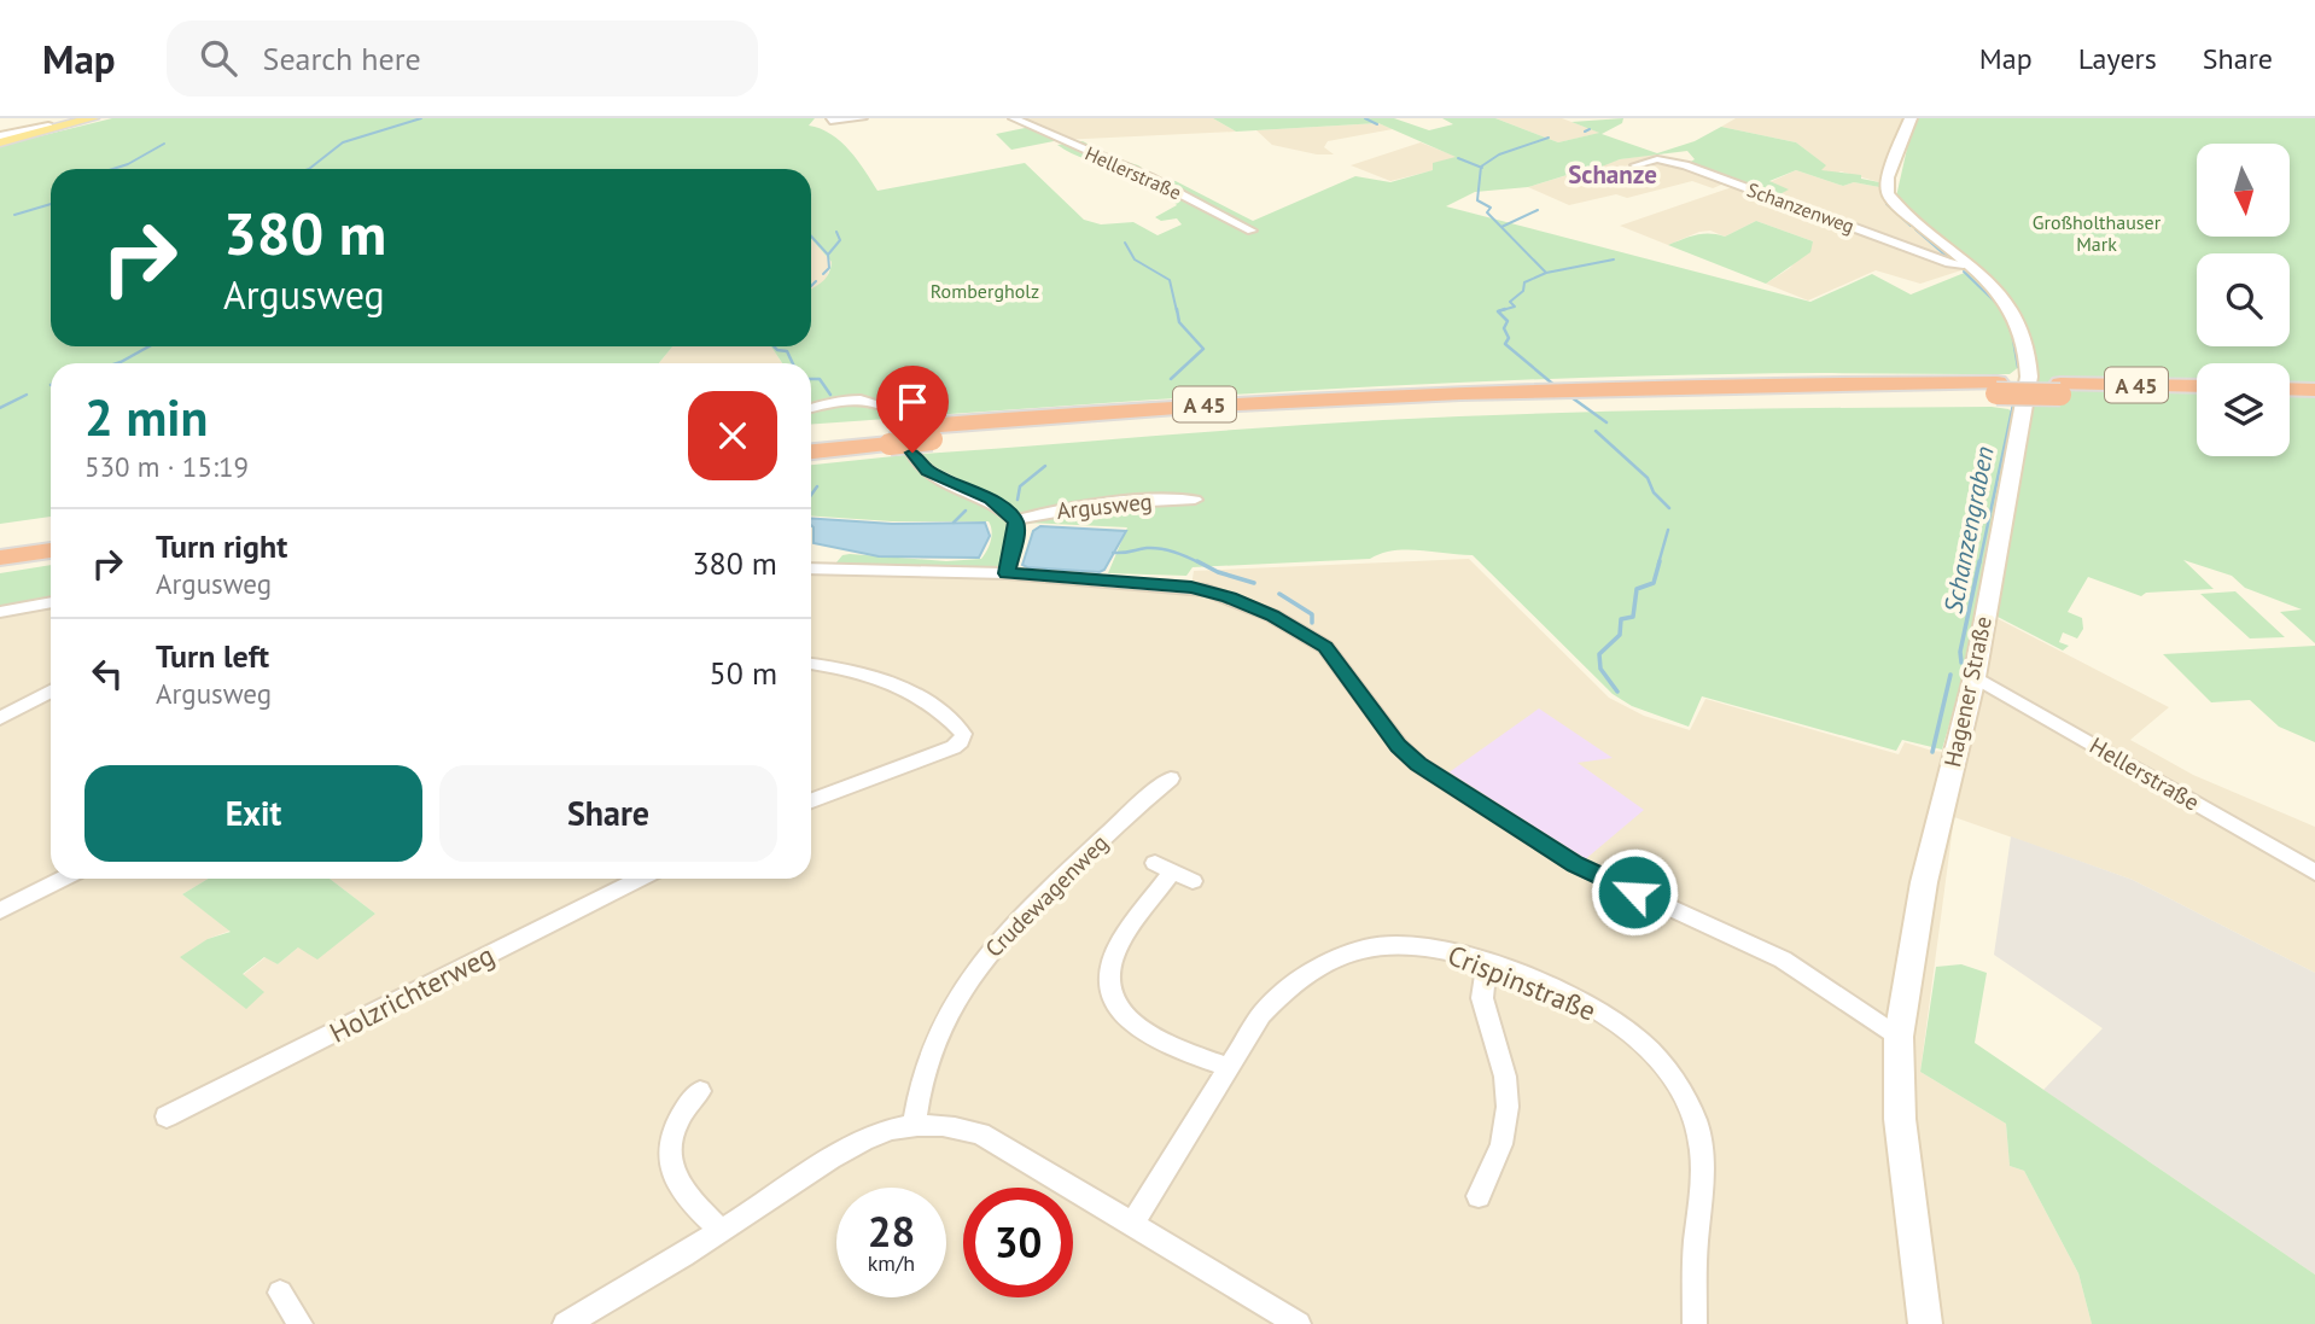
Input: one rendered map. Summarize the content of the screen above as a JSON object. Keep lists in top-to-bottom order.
{
  "streets": {
    "highway": ["A 45"],
    "main road": ["Hagener Straße"],
    "street": [
      "Hellerstraße",
      "Schanzenweg",
      "Argusweg",
      "Crudewagenweg",
      "Crispinstraße",
      "Holzrichterweg"
    ]
  },
  "crossings": [
    ["Hellerstraße", "Hagener Straße"],
    ["Schanzenweg", "Hagener Straße"]
  ],
  "districts": ["Schanze"],
  "water": ["Schanzengraben"],
  "parks": ["Großholthauser Mark", "Rombergholz"],
  "north": "bottom",
  "page": {
    "header": "Map",
    "search": "Search here",
    "nav": ["Map", "Layers", "Share"],
    "turn": ["380 m", "Argusweg"],
    "heading": ["2 min", "530 m · 15:19"],
    "list": [
      {
        "name": "Turn right",
        "note": "Argusweg",
        "value": "380 m"
      },
      {
        "name": "Turn left",
        "note": "Argusweg",
        "value": "50 m"
      }
    ],
    "buttons": ["Exit", "Share"],
    "speed": "28 km/h",
    "limit": "30"
  }
}
